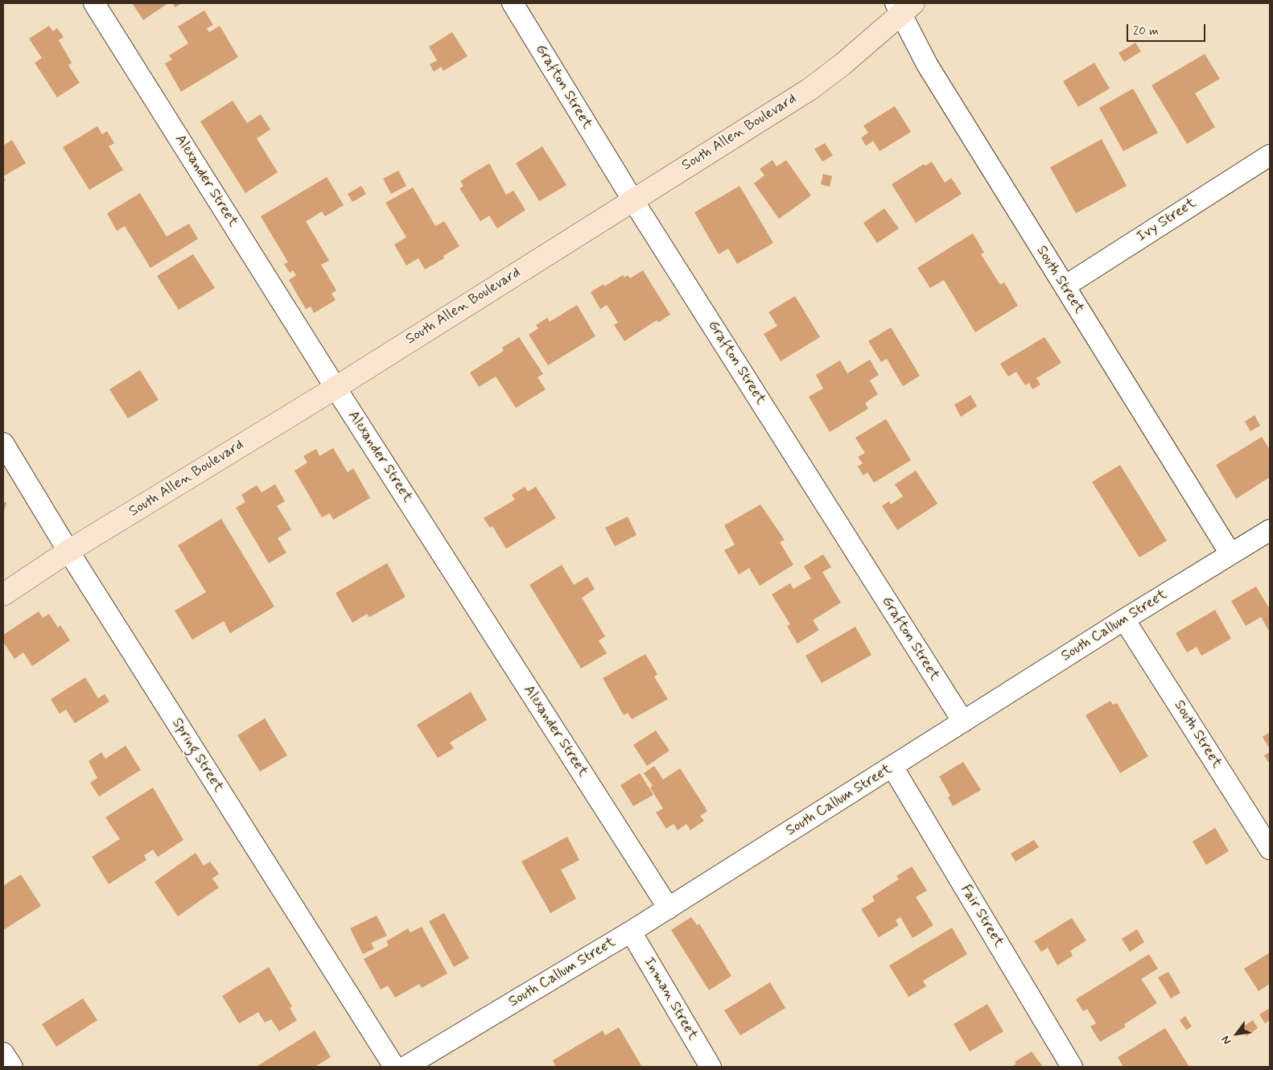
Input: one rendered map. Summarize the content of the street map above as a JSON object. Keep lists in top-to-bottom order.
{
  "streets": {
    "street": [
      "Grafton Street",
      "South Allen Boulevard",
      "Alexander Street",
      "Ivy Street",
      "South Street",
      "South Callum Street",
      "Spring Street",
      "Fair Street",
      "Inman Street"
    ]
  },
  "crossings": [
    ["Grafton Street", "South Allen Boulevard"],
    ["Grafton Street", "South Callum Street"],
    ["South Allen Boulevard", "Alexander Street"],
    ["South Allen Boulevard", "South Street"],
    ["South Allen Boulevard", "Spring Street"],
    ["Alexander Street", "South Callum Street"],
    ["Ivy Street", "South Street"],
    ["South Street", "South Callum Street"],
    ["South Callum Street", "Fair Street"],
    ["South Callum Street", "Inman Street"]
  ],
  "scale_bar": "20 m",
  "north": "bottom left"
}
